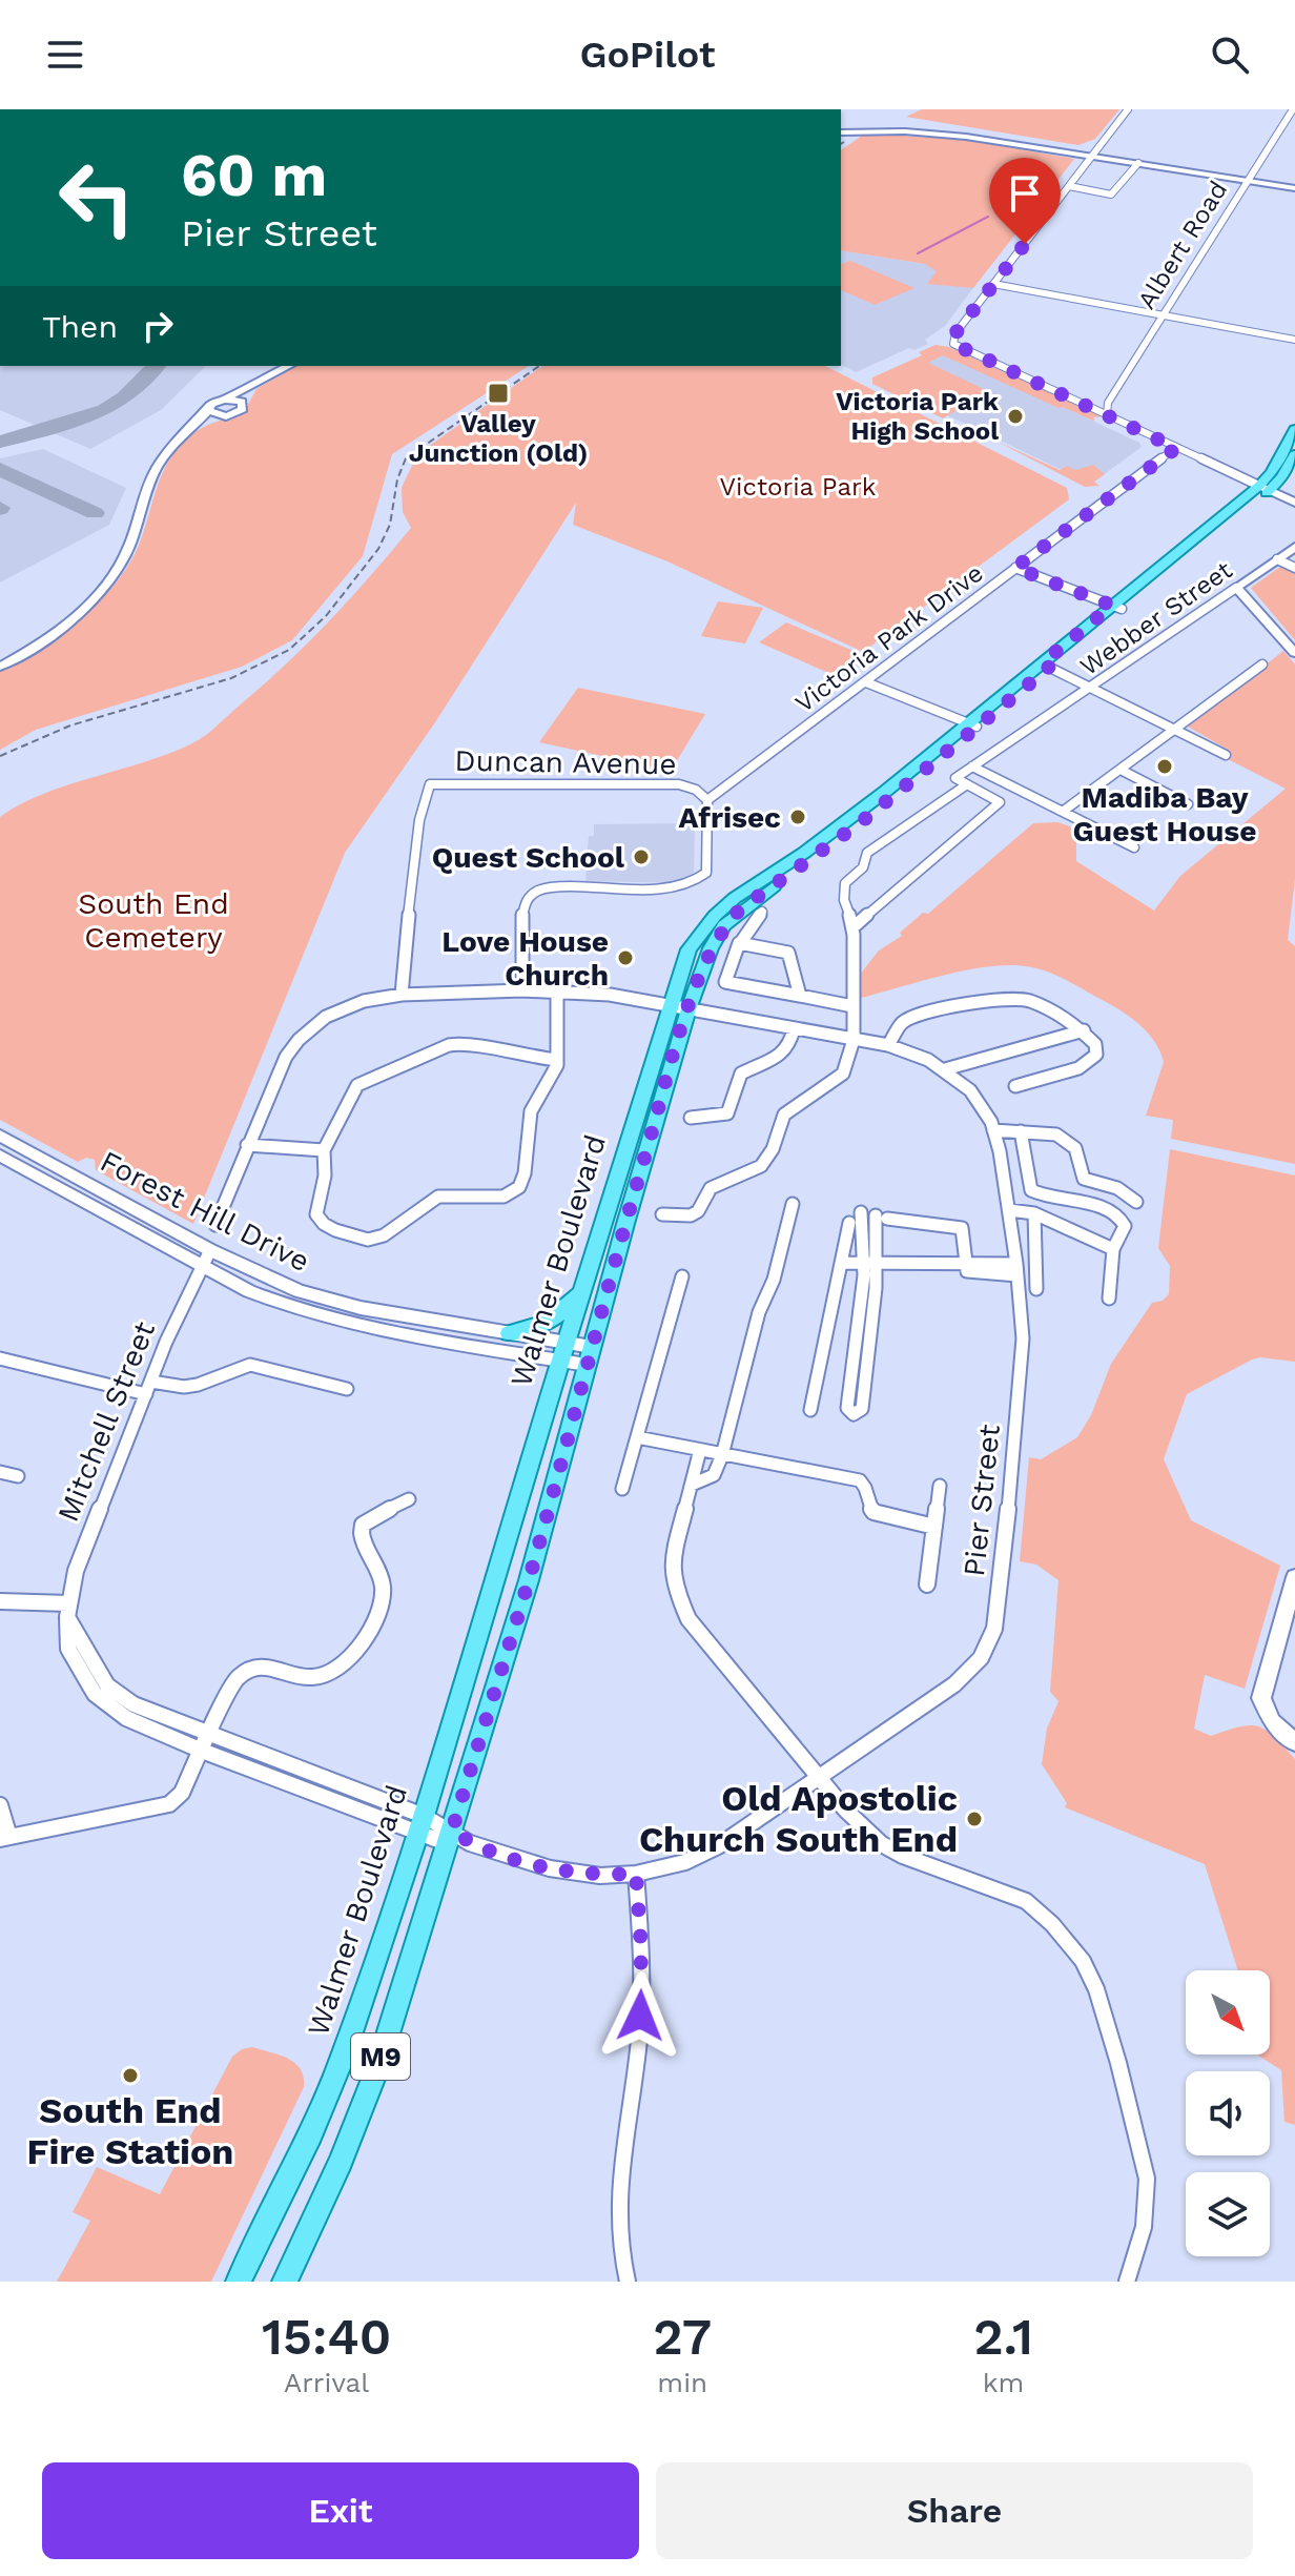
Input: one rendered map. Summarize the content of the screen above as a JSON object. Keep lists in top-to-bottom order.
{
  "streets": {
    "main road": ["Walmer Boulevard", "M9"],
    "street": [
      "Albert Road",
      "Webber Street",
      "Victoria Park Drive",
      "Duncan Avenue",
      "Forest Hill Drive",
      "Mitchell Street",
      "Pier Street"
    ]
  },
  "crossings": [
    ["Victoria Park Drive", "Duncan Avenue"],
    ["Forest Hill Drive", "Walmer Boulevard"],
    ["Forest Hill Drive", "Mitchell Street"],
    ["Walmer Boulevard", "Mitchell Street"],
    ["Walmer Boulevard", "Pier Street"],
    ["Walmer Boulevard", "M9"],
    ["Mitchell Street", "Pier Street"]
  ],
  "parks": ["Victoria Park", "South End Cemetery"],
  "places": {
    "transit": ["Valley Junction (Old)"],
    "other": [
      "Victoria Park High School",
      "Madiba Bay Guest House",
      "Afrisec",
      "Quest School",
      "Love House Church",
      "Old Apostolic Church South End",
      "South End Fire Station"
    ]
  },
  "north": "bottom right",
  "page": {
    "header": "GoPilot",
    "turn": ["60 m", "Pier Street"],
    "then": "Then",
    "eta": [
      "15:40",
      "Arrival",
      "27",
      "min",
      "2.1",
      "km"
    ],
    "buttons": ["Exit", "Share"]
  }
}
